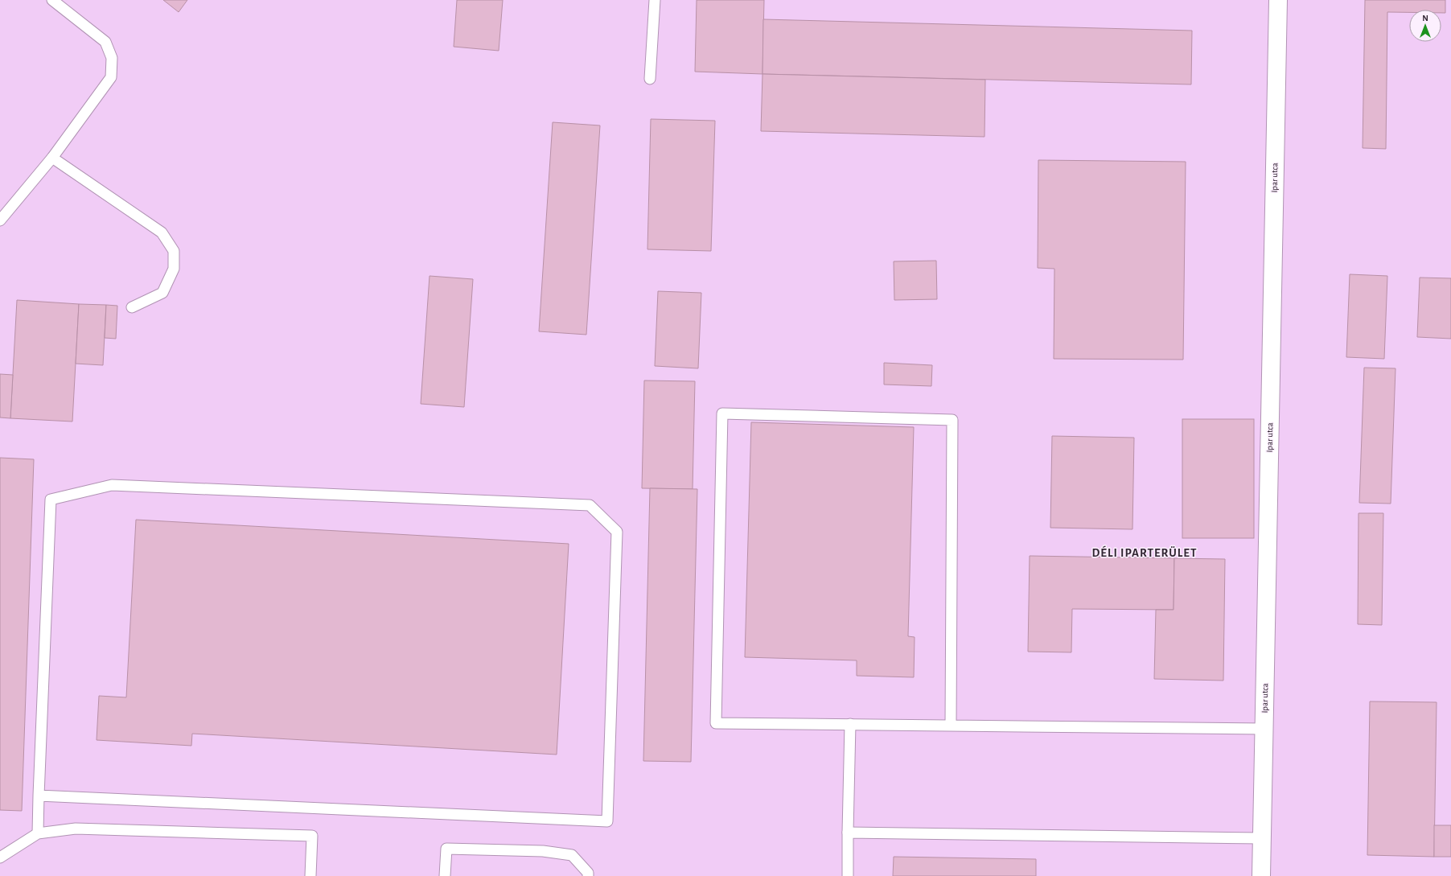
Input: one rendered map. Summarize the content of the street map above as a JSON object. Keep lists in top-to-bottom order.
{
  "streets": {
    "street": ["Ipar utca"]
  },
  "districts": ["DÉLI IPARTERÜLET"],
  "north": "top"
}
